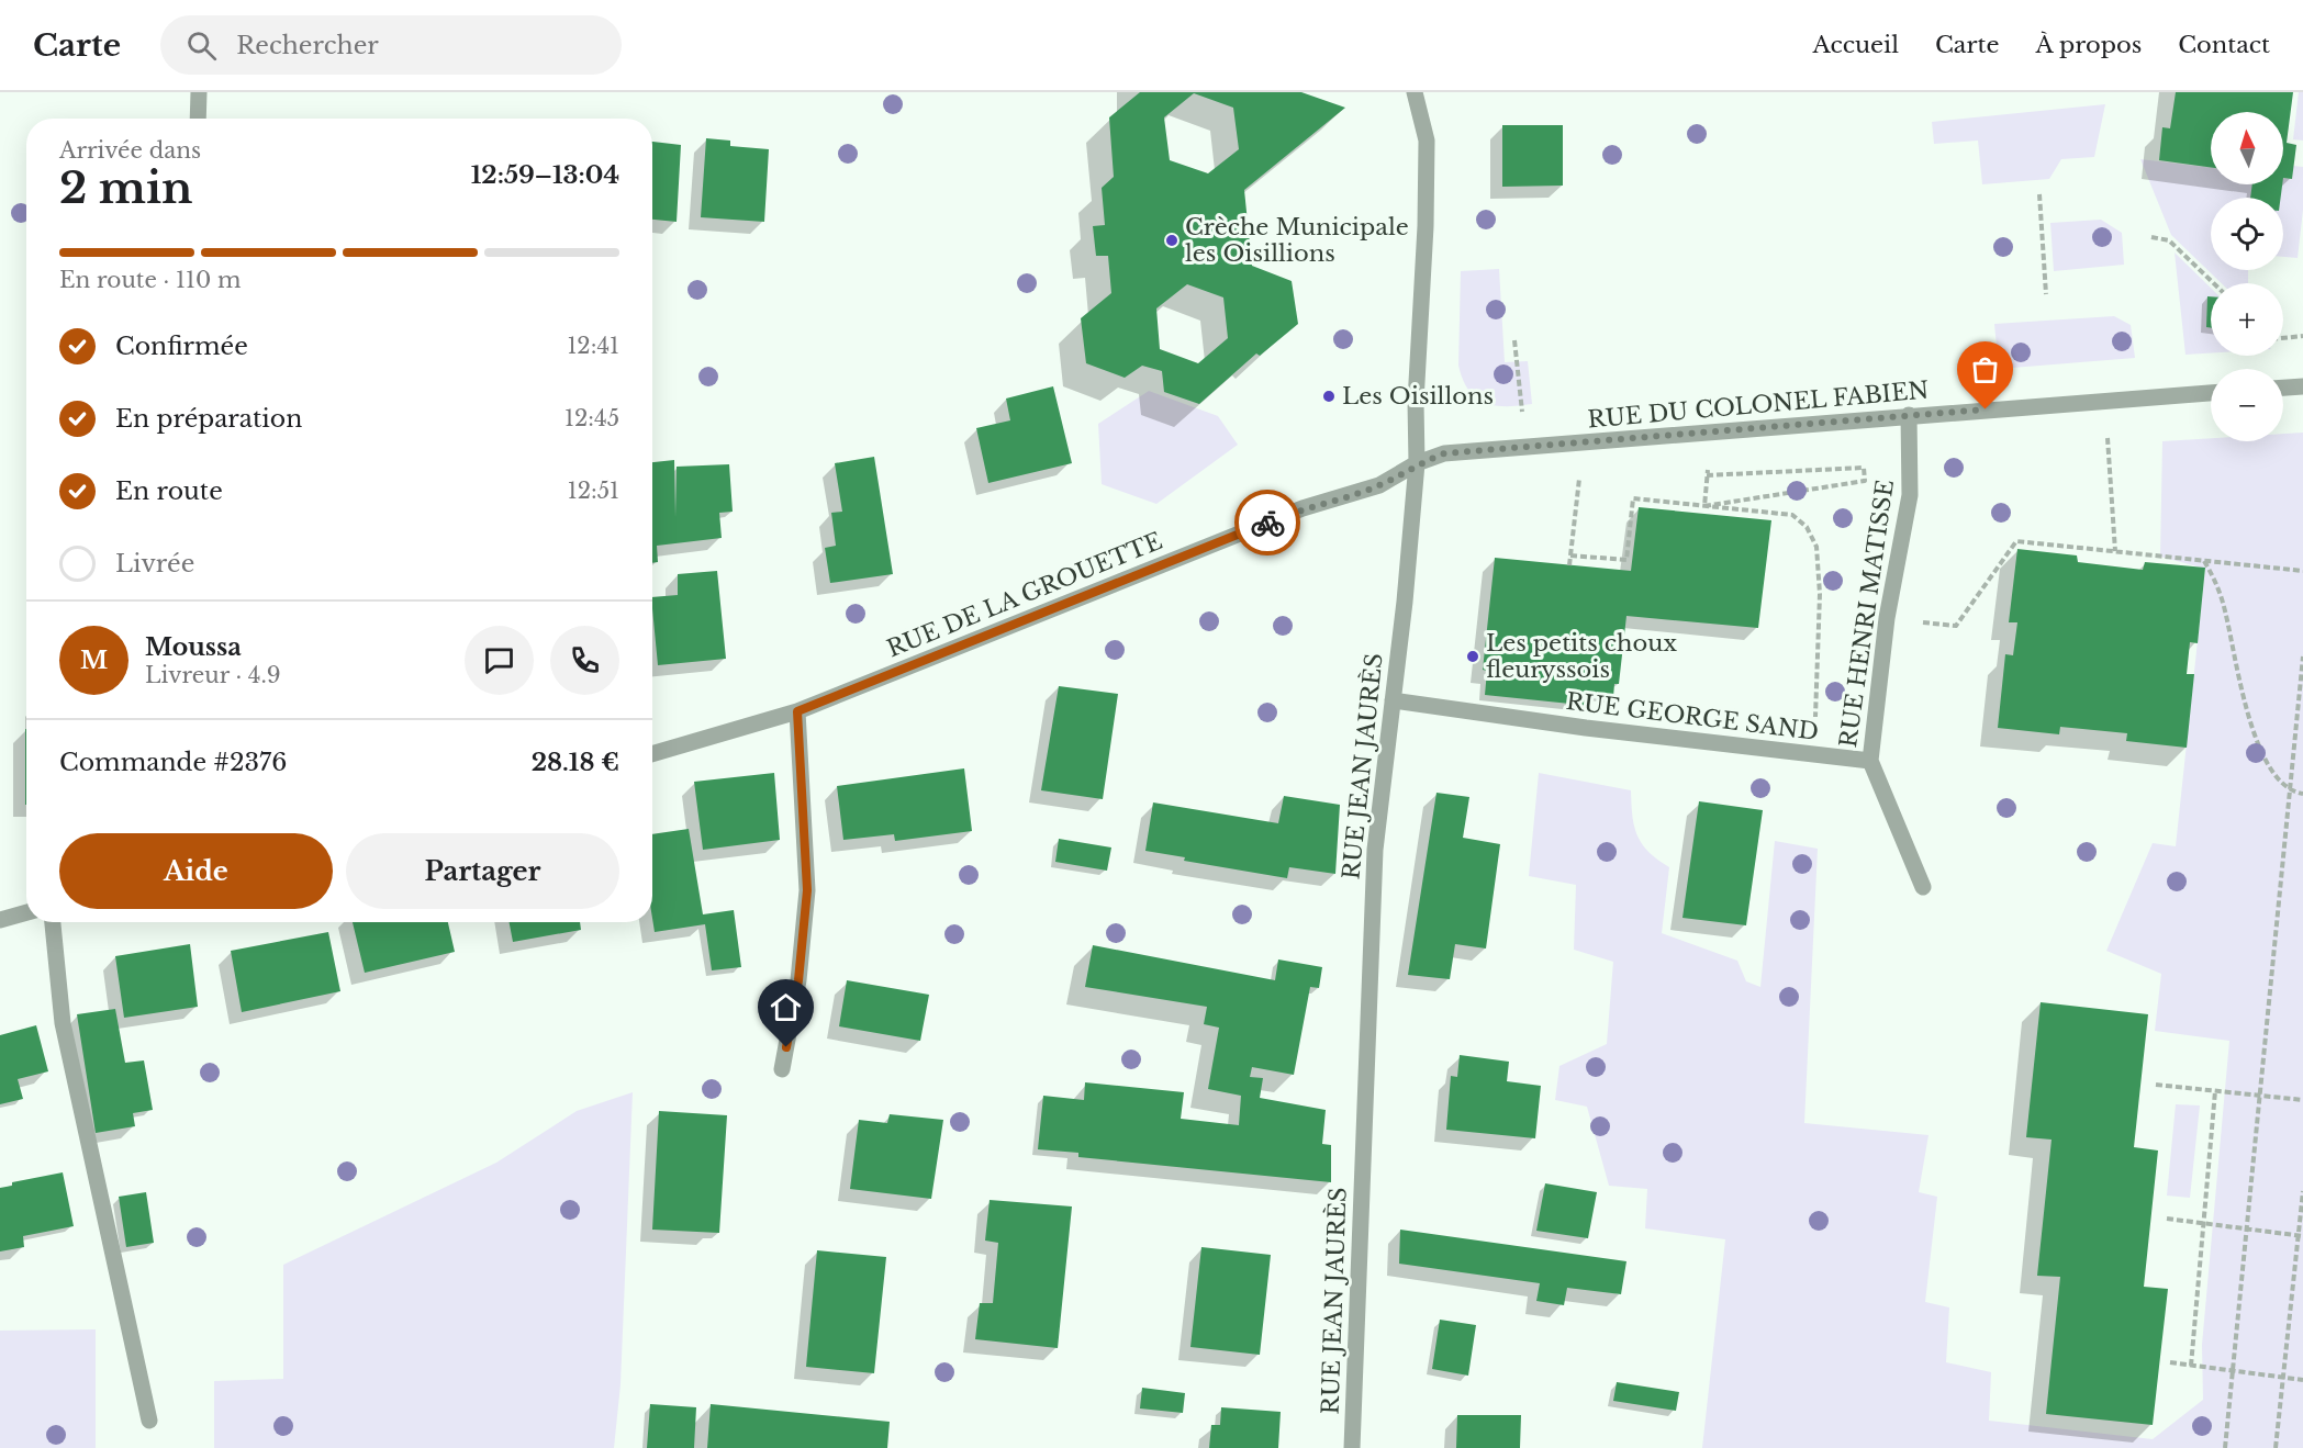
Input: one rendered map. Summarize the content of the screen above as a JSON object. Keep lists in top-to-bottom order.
{
  "streets": {
    "street": [
      "RUE DU COLONEL FABIEN",
      "RUE DE LA GROUETTE",
      "RUE HENRI MATISSE",
      "RUE GEORGE SAND",
      "RUE JEAN JAURÈS"
    ]
  },
  "crossings": [
    ["RUE DU COLONEL FABIEN", "RUE DE LA GROUETTE"],
    ["RUE DU COLONEL FABIEN", "RUE HENRI MATISSE"],
    ["RUE DU COLONEL FABIEN", "RUE JEAN JAURÈS"],
    ["RUE DE LA GROUETTE", "RUE JEAN JAURÈS"],
    ["RUE HENRI MATISSE", "RUE GEORGE SAND"],
    ["RUE GEORGE SAND", "RUE JEAN JAURÈS"]
  ],
  "places": ["Crèche Municipale les Oisillions", "Les Oisillons", "Les petits choux fleuryssois"],
  "north": "top",
  "page": {
    "header": "Carte",
    "search": "Rechercher",
    "nav": [
      "Accueil",
      "Carte",
      "À propos",
      "Contact"
    ],
    "map_buttons": ["+", "−"],
    "heading": ["2 min", "Arrivée dans", "12:59–13:04"],
    "panel": [
      "Moussa",
      "Livreur · 4.9",
      "Commande #2376",
      "28.18 €"
    ],
    "bar": "En route · 110 m",
    "list": [
      ["Confirmée", "12:41"],
      ["En préparation", "12:45"],
      ["En route", "12:51"],
      "Livrée"
    ],
    "round": "M",
    "buttons": ["Aide", "Partager"]
  }
}
